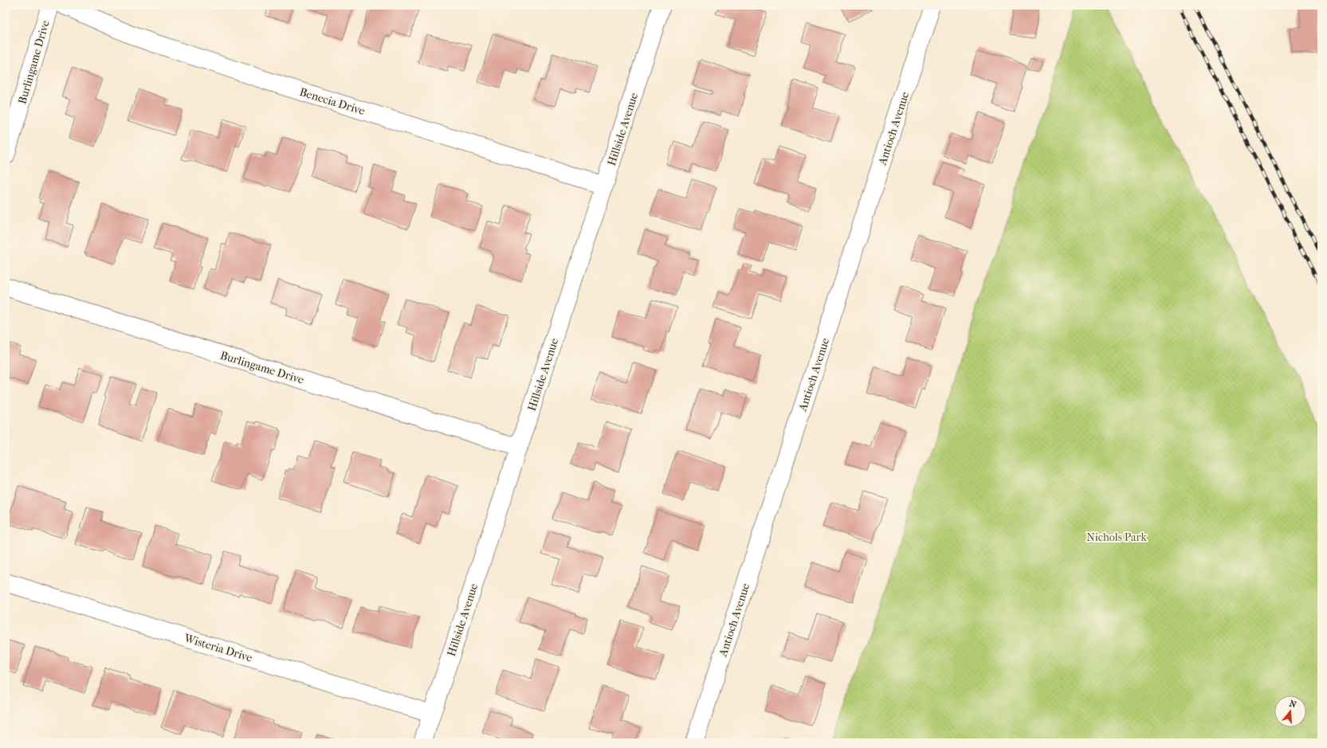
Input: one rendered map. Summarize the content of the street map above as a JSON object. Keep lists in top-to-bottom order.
{
  "streets": {
    "street": [
      "Burlingame Drive",
      "Benecia Drive",
      "Antioch Avenue",
      "Hillside Avenue",
      "Wisteria Drive"
    ]
  },
  "crossings": [
    ["Burlingame Drive", "Hillside Avenue"],
    ["Benecia Drive", "Hillside Avenue"],
    ["Hillside Avenue", "Wisteria Drive"]
  ],
  "parks": ["Nichols Park"],
  "north": "top"
}
